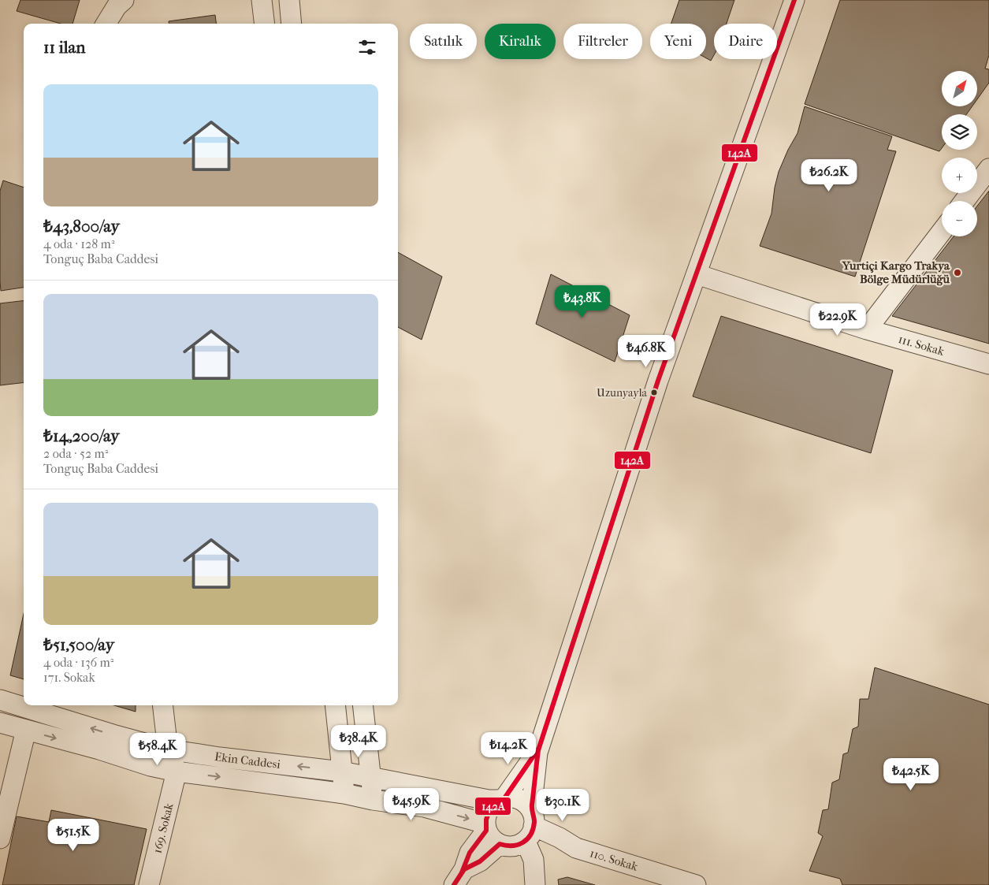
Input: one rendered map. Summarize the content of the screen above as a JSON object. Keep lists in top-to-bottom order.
{
  "streets": {
    "street": [
      "111. Sokak",
      "Ekin Caddesi",
      "169. Sokak",
      "110. Sokak"
    ]
  },
  "crossings": [
    ["Ekin Caddesi", "169. Sokak"],
    ["Ekin Caddesi", "110. Sokak"]
  ],
  "places": ["Yurtiçi Kargo Trakya Bölge Müdürlüğü", "Uzunyayla"],
  "lines": ["transit line 142A"],
  "north": "top right",
  "page": {
    "chip": [
      "Satılık",
      "Kiralık",
      "Filtreler",
      "Yeni",
      "Daire"
    ],
    "heading": "11 ilan",
    "map_buttons": ["+", "−"],
    "list": [
      {
        "name": "₺43,800/ay",
        "note": "4 oda · 128 m² · Tonguç Baba Caddesi"
      },
      {
        "name": "₺14,200/ay",
        "note": "2 oda · 52 m² · Tonguç Baba Caddesi"
      },
      {
        "name": "₺51,500/ay",
        "note": "4 oda · 136 m² · 171. Sokak"
      }
    ],
    "price": [
      "₺26.2K",
      "₺43.8K",
      "₺22.9K",
      "₺46.8K",
      "₺38.4K",
      "₺14.2K",
      "₺58.4K",
      "₺42.5K",
      "₺45.9K",
      "₺30.1K",
      "₺51.5K"
    ]
  }
}
